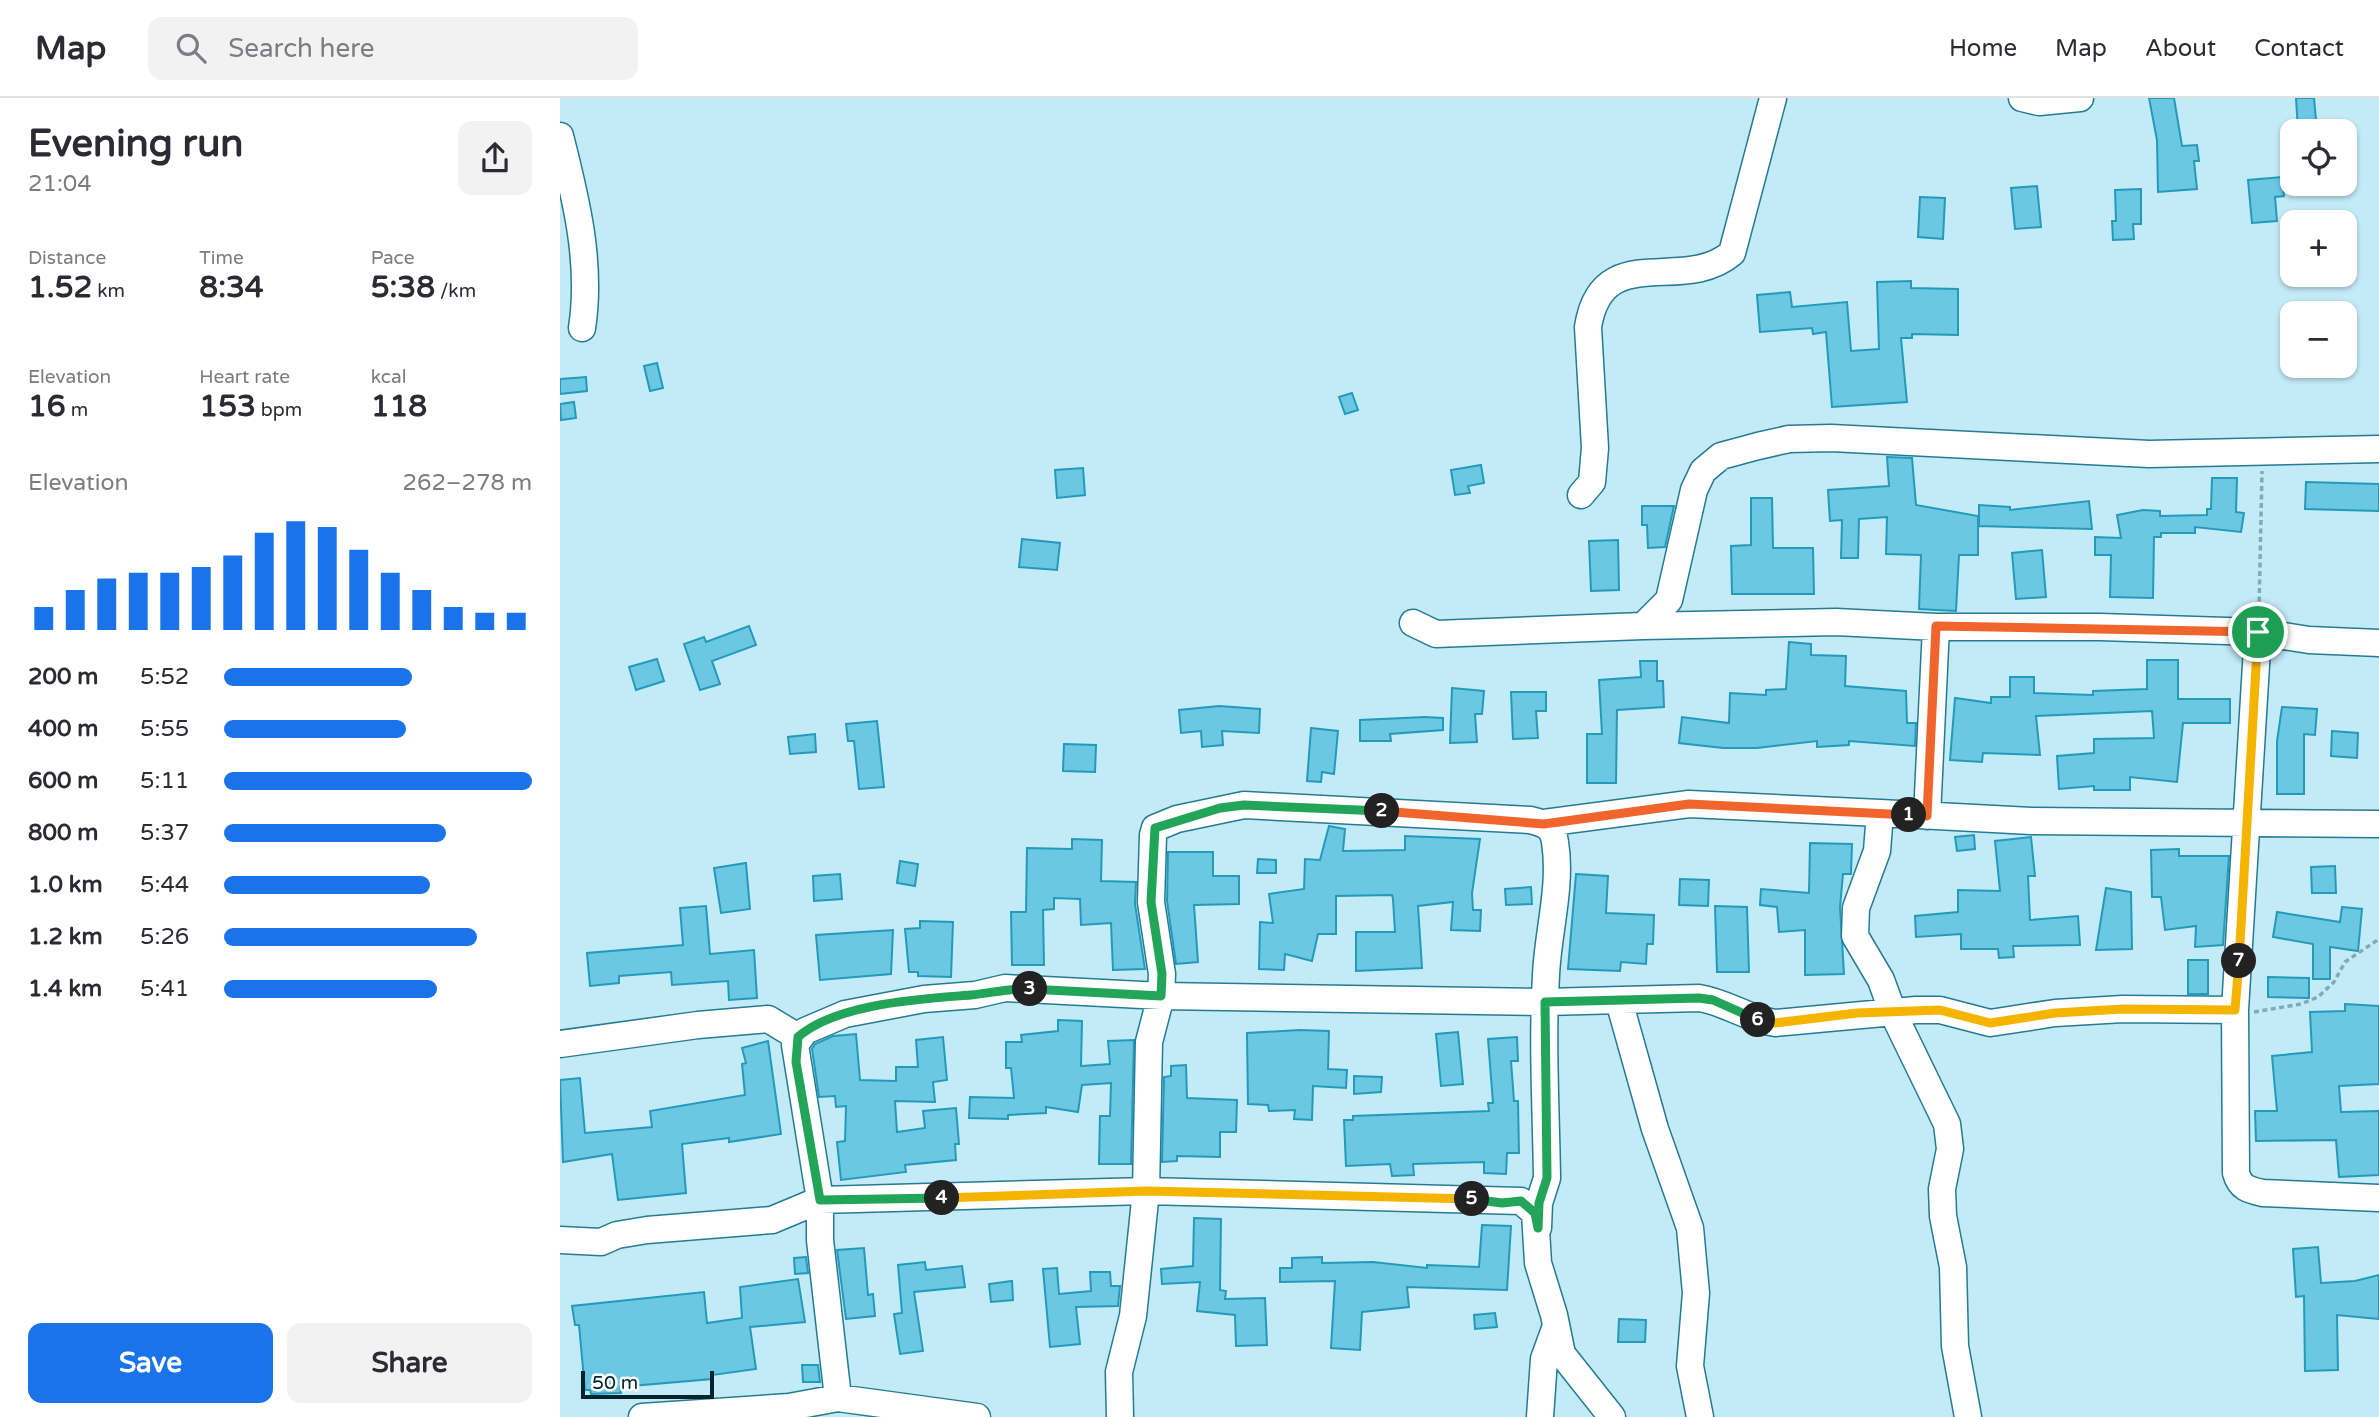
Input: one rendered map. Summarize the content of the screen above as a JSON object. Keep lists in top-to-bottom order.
{
  "scale_bar": "50 m",
  "page": {
    "header": "Map",
    "search": "Search here",
    "nav": [
      "Home",
      "Map",
      "About",
      "Contact"
    ],
    "heading": ["Evening run", "21:04"],
    "map_buttons": ["+", "−"],
    "stats": [
      ["Distance", "1.52 km"],
      ["Time", "8:34"],
      ["Pace", "5:38 /km"],
      ["Elevation", "16 m"],
      ["Heart rate", "153 bpm"],
      ["kcal", "118"]
    ],
    "chart": ["Elevation", "262–278 m"],
    "list": [
      {
        "name": "200 m",
        "note": "5:52"
      },
      {
        "name": "400 m",
        "note": "5:55"
      },
      {
        "name": "600 m",
        "note": "5:11"
      },
      {
        "name": "800 m",
        "note": "5:37"
      },
      {
        "name": "1.0 km",
        "note": "5:44"
      },
      {
        "name": "1.2 km",
        "note": "5:26"
      },
      {
        "name": "1.4 km",
        "note": "5:41"
      }
    ],
    "pins": [
      "2",
      "1",
      "7",
      "3",
      "6",
      "4",
      "5"
    ],
    "buttons": ["Save", "Share"],
    "scale": "50 m"
  }
}
